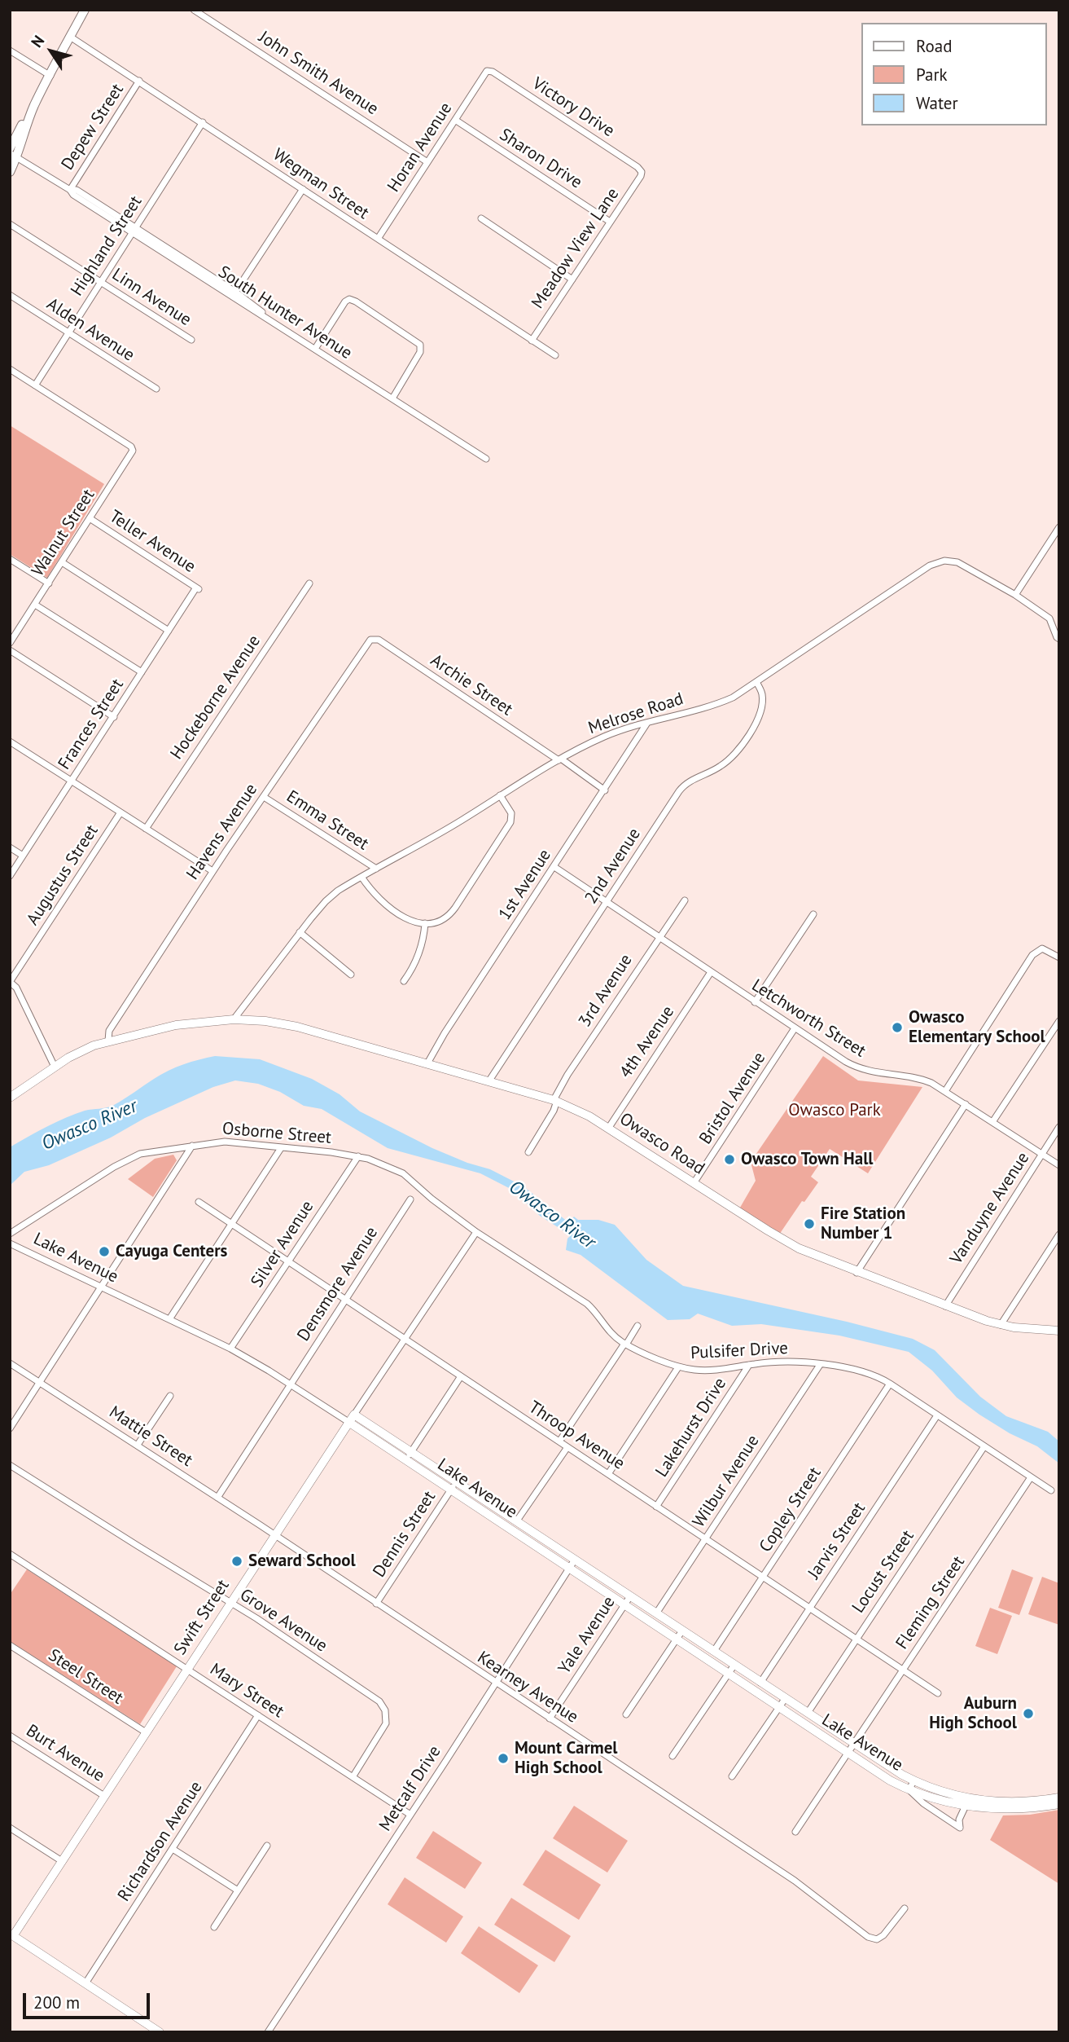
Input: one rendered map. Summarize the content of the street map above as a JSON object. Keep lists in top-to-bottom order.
{
  "streets": {
    "main road": ["Owasco Road", "Lake Avenue", "Swift Street"],
    "street": [
      "John Smith Avenue",
      "Victory Drive",
      "Depew Street",
      "Horan Avenue",
      "Sharon Drive",
      "Wegman Street",
      "Highland Street",
      "Meadow View Lane",
      "Linn Avenue",
      "South Hunter Avenue",
      "Alden Avenue",
      "Walnut Street",
      "Teller Avenue",
      "Archie Street",
      "Hockeborne Avenue",
      "Melrose Road",
      "Frances Street",
      "Emma Street",
      "Havens Avenue",
      "2nd Avenue",
      "Augustus Street",
      "1st Avenue",
      "3rd Avenue",
      "Letchworth Street",
      "4th Avenue",
      "Bristol Avenue",
      "Osborne Street",
      "Vanduyne Avenue",
      "Silver Avenue",
      "Densmore Avenue",
      "Pulsifer Drive",
      "Lakehurst Drive",
      "Throop Avenue",
      "Mattie Street",
      "Wilbur Avenue",
      "Copley Street",
      "Dennis Street",
      "Jarvis Street",
      "Locust Street",
      "Fleming Street",
      "Grove Avenue",
      "Yale Avenue",
      "Steel Street",
      "Kearney Avenue",
      "Mary Street",
      "Burt Avenue",
      "Metcalf Drive",
      "Richardson Avenue"
    ]
  },
  "crossings": [
    ["John Smith Avenue", "Horan Avenue"],
    ["Victory Drive", "Horan Avenue"],
    ["Victory Drive", "Meadow View Lane"],
    ["Depew Street", "Wegman Street"],
    ["Depew Street", "South Hunter Avenue"],
    ["Horan Avenue", "Sharon Drive"],
    ["Horan Avenue", "Wegman Street"],
    ["Sharon Drive", "Meadow View Lane"],
    ["Wegman Street", "Highland Street"],
    ["Wegman Street", "Meadow View Lane"],
    ["Highland Street", "Linn Avenue"],
    ["Highland Street", "South Hunter Avenue"],
    ["Highland Street", "Alden Avenue"],
    ["Highland Street", "Walnut Street"],
    ["Walnut Street", "Teller Avenue"],
    ["Teller Avenue", "Frances Street"],
    ["Archie Street", "Melrose Road"],
    ["Archie Street", "Havens Avenue"],
    ["Archie Street", "1st Avenue"],
    ["Melrose Road", "Emma Street"],
    ["Melrose Road", "2nd Avenue"],
    ["Melrose Road", "1st Avenue"],
    ["Melrose Road", "Owasco Road"],
    ["Emma Street", "Havens Avenue"],
    ["Havens Avenue", "Owasco Road"],
    ["2nd Avenue", "Letchworth Street"],
    ["2nd Avenue", "Owasco Road"],
    ["1st Avenue", "Letchworth Street"],
    ["1st Avenue", "Owasco Road"],
    ["3rd Avenue", "Letchworth Street"],
    ["3rd Avenue", "Owasco Road"],
    ["Letchworth Street", "4th Avenue"],
    ["Letchworth Street", "Bristol Avenue"],
    ["Letchworth Street", "Vanduyne Avenue"],
    ["4th Avenue", "Owasco Road"],
    ["Bristol Avenue", "Owasco Road"],
    ["Osborne Street", "Silver Avenue"],
    ["Osborne Street", "Pulsifer Drive"],
    ["Owasco Road", "Vanduyne Avenue"],
    ["Silver Avenue", "Lake Avenue"],
    ["Silver Avenue", "Throop Avenue"],
    ["Lake Avenue", "Densmore Avenue"],
    ["Lake Avenue", "Wilbur Avenue"],
    ["Lake Avenue", "Copley Street"],
    ["Lake Avenue", "Dennis Street"],
    ["Lake Avenue", "Jarvis Street"],
    ["Lake Avenue", "Locust Street"],
    ["Lake Avenue", "Fleming Street"],
    ["Lake Avenue", "Swift Street"],
    ["Lake Avenue", "Yale Avenue"],
    ["Lake Avenue", "Metcalf Drive"],
    ["Densmore Avenue", "Throop Avenue"],
    ["Densmore Avenue", "Mattie Street"],
    ["Pulsifer Drive", "Lakehurst Drive"],
    ["Pulsifer Drive", "Wilbur Avenue"],
    ["Pulsifer Drive", "Copley Street"],
    ["Pulsifer Drive", "Jarvis Street"],
    ["Pulsifer Drive", "Locust Street"],
    ["Pulsifer Drive", "Fleming Street"],
    ["Pulsifer Drive", "Swift Street"],
    ["Lakehurst Drive", "Throop Avenue"],
    ["Throop Avenue", "Wilbur Avenue"],
    ["Throop Avenue", "Copley Street"],
    ["Throop Avenue", "Jarvis Street"],
    ["Throop Avenue", "Locust Street"],
    ["Throop Avenue", "Fleming Street"],
    ["Throop Avenue", "Swift Street"],
    ["Mattie Street", "Swift Street"],
    ["Mattie Street", "Kearney Avenue"],
    ["Dennis Street", "Kearney Avenue"],
    ["Swift Street", "Grove Avenue"],
    ["Swift Street", "Steel Street"],
    ["Swift Street", "Kearney Avenue"],
    ["Swift Street", "Mary Street"],
    ["Swift Street", "Burt Avenue"],
    ["Grove Avenue", "Mary Street"],
    ["Yale Avenue", "Kearney Avenue"],
    ["Kearney Avenue", "Metcalf Drive"],
    ["Mary Street", "Metcalf Drive"],
    ["Mary Street", "Richardson Avenue"]
  ],
  "water": ["Owasco River"],
  "parks": ["Owasco Park"],
  "places": [
    "Owasco Elementary School",
    "Owasco Town Hall",
    "Fire Station Number 1",
    "Cayuga Centers",
    "Seward School",
    "Auburn High School",
    "Mount Carmel High School"
  ],
  "legend": ["Road", "Park", "Water"],
  "scale_bar": "200 m",
  "north": "top left"
}
